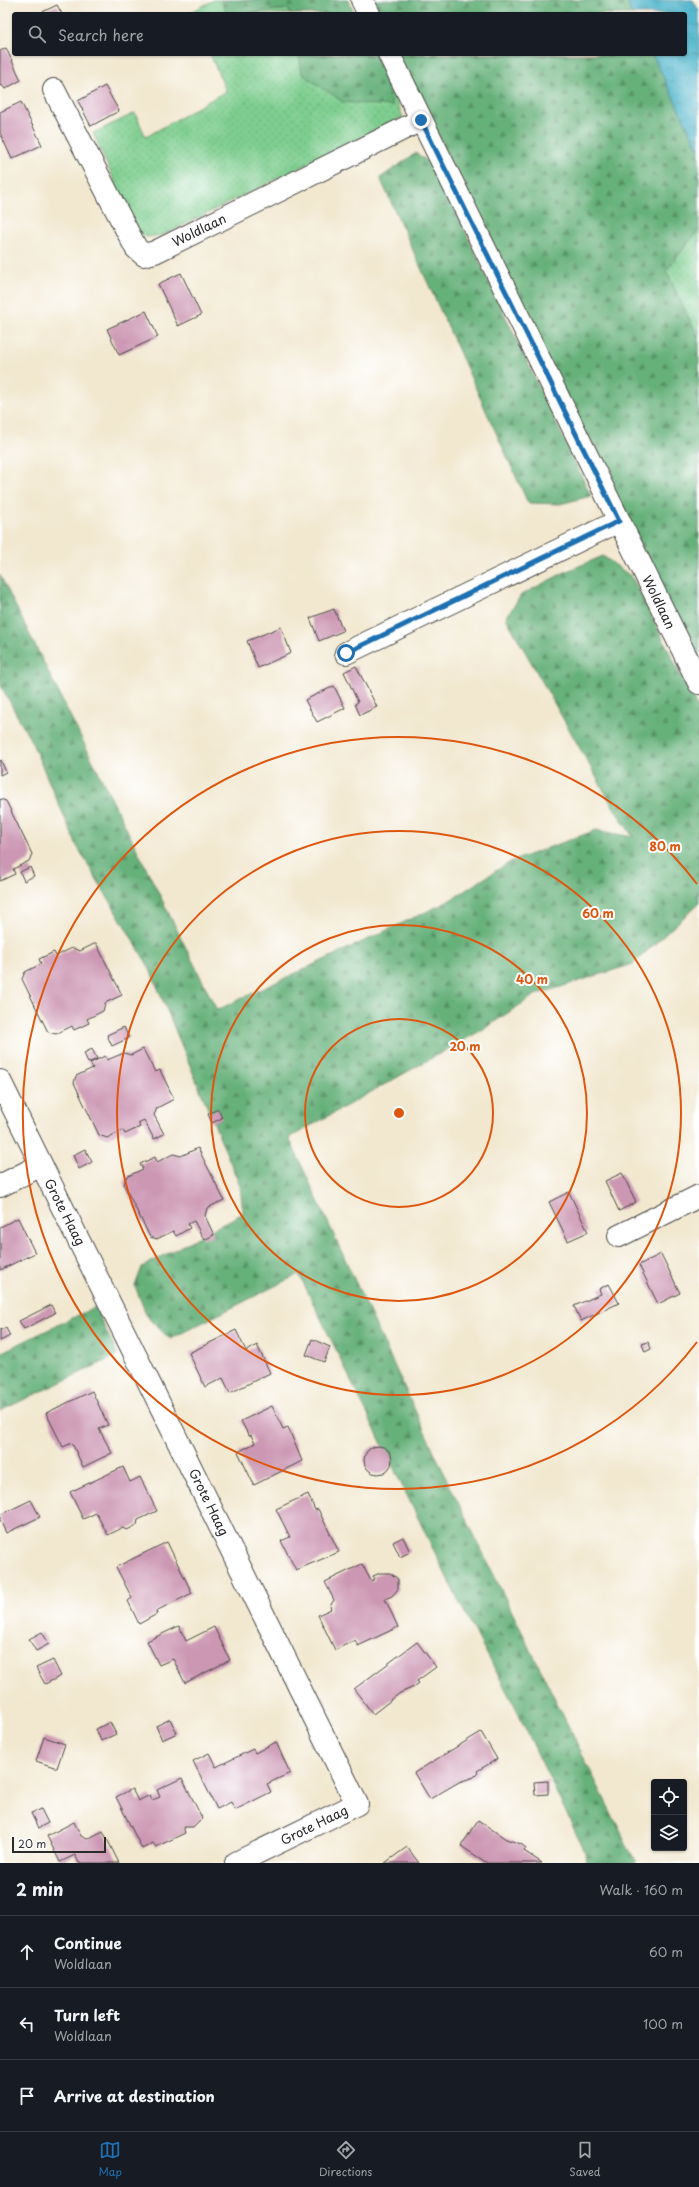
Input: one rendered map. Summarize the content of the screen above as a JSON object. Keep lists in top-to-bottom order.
{
  "streets": {
    "street": ["Woldlaan", "Grote Haag"]
  },
  "scale_bar": "20 m",
  "page": {
    "search": "Search here",
    "scale": "20 m",
    "heading": ["2 min", "Walk · 160 m"],
    "list": [
      ["Continue", "Woldlaan", "60 m"],
      ["Turn left", "Woldlaan", "100 m"],
      "Arrive at destination"
    ],
    "nav": ["Map", "Directions", "Saved"]
  },
  "rings": [
    "80 m",
    "60 m",
    "40 m",
    "20 m"
  ]
}
